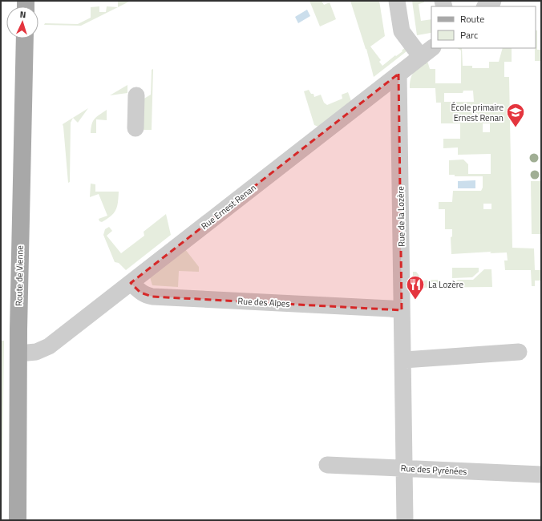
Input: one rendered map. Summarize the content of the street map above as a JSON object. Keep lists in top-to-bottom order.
{
  "streets": {
    "main road": ["Route de Vienne"],
    "street": [
      "Rue Ernest Renan",
      "Rue de la Lozère",
      "Rue des Alpes",
      "Rue des Pyrénées"
    ]
  },
  "crossings": [
    ["Rue Ernest Renan", "Rue de la Lozère"],
    ["Rue Ernest Renan", "Route de Vienne"],
    ["Rue Ernest Renan", "Rue des Alpes"],
    ["Rue de la Lozère", "Rue des Alpes"],
    ["Rue de la Lozère", "Rue des Pyrénées"]
  ],
  "places": {
    "school or university": ["École primaire Ernest Renan"],
    "restaurant": ["La Lozère"]
  },
  "legend": ["Route", "Parc"],
  "north": "top"
}
